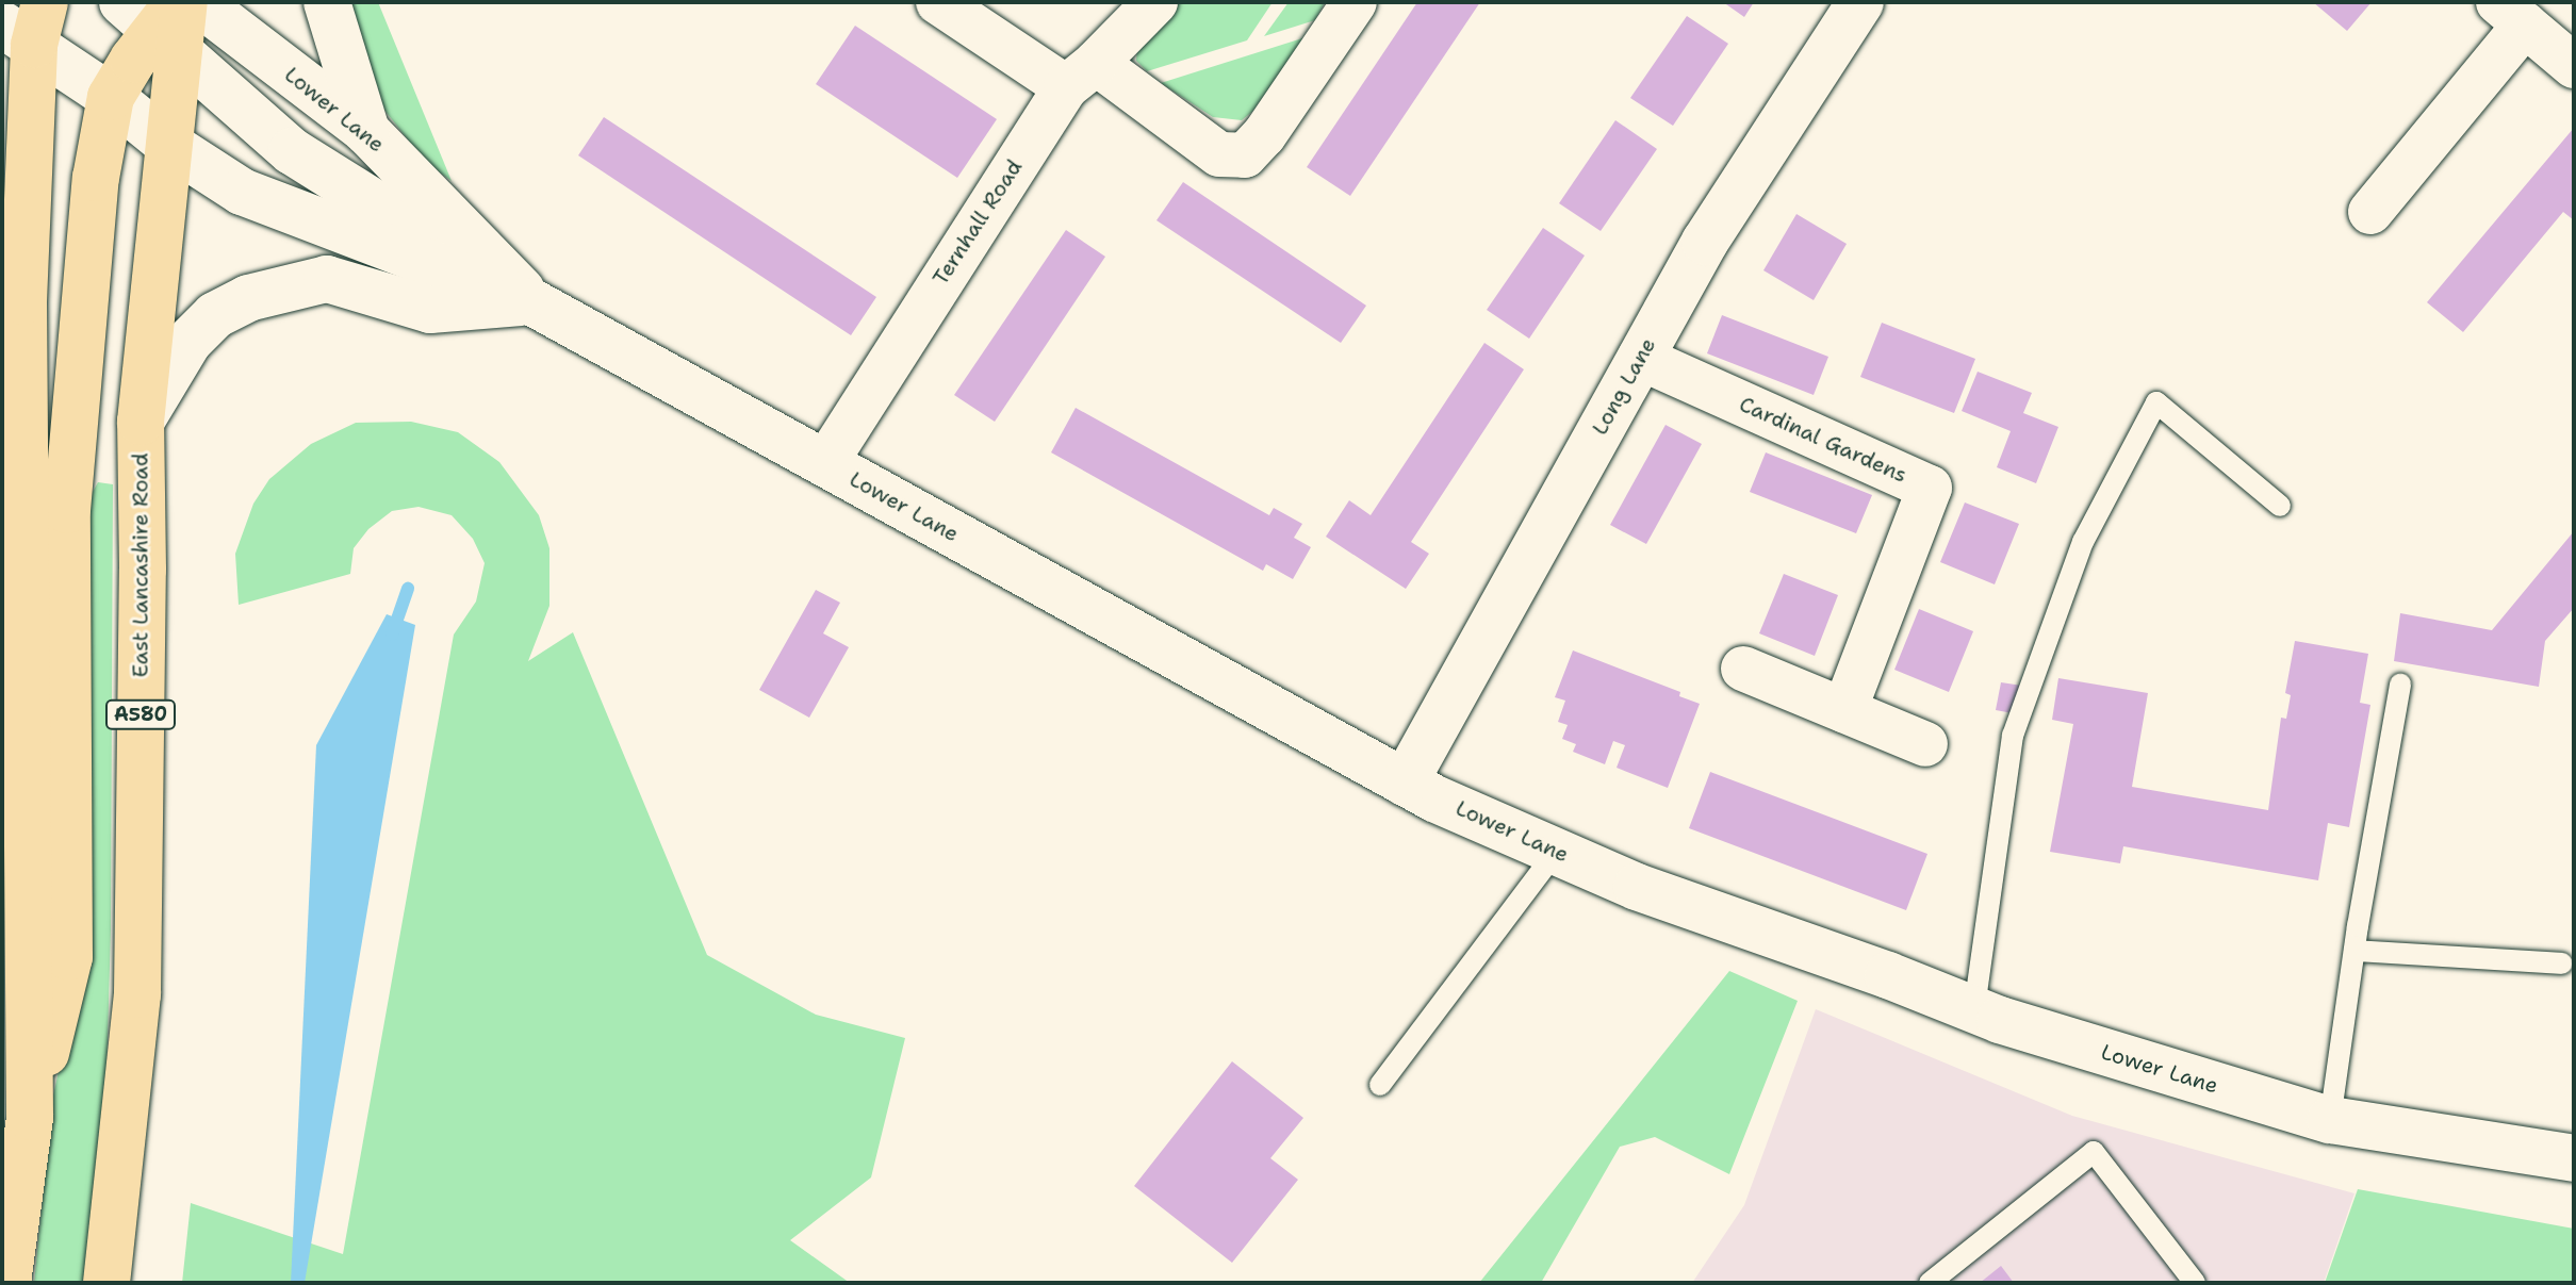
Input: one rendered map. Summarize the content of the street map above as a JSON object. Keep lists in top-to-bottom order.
{
  "streets": {
    "highway": ["East Lancashire Road", "A580"],
    "street": [
      "Lower Lane",
      "Ternhall Road",
      "Long Lane",
      "Cardinal Gardens"
    ]
  },
  "crossings": [
    ["Lower Lane", "Ternhall Road"],
    ["Lower Lane", "Long Lane"],
    ["Lower Lane", "East Lancashire Road"],
    ["Long Lane", "Cardinal Gardens"]
  ]
}
